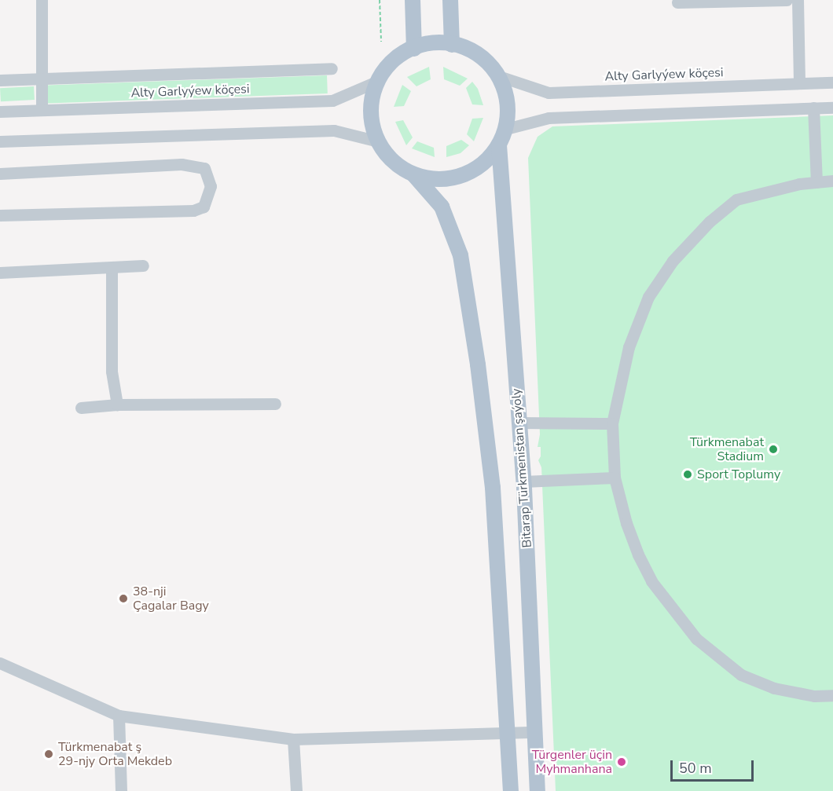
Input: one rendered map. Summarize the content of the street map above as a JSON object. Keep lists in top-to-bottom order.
{
  "streets": {
    "main road": ["Bitarap Türkmenistan şaýoly"],
    "street": ["Alty Garlyýew köçesi"]
  },
  "crossings": [
    ["Alty Garlyýew köçesi", "Bitarap Türkmenistan şaýoly"]
  ],
  "places": [
    "Türkmenabat Stadium",
    "Sport Toplumy",
    "38-nji Çagalar Bagy",
    "Türkmenabat ş 29-njy Orta Mekdeb",
    "Türgenler üçin Myhmanhana"
  ],
  "scale_bar": "50 m"
}
